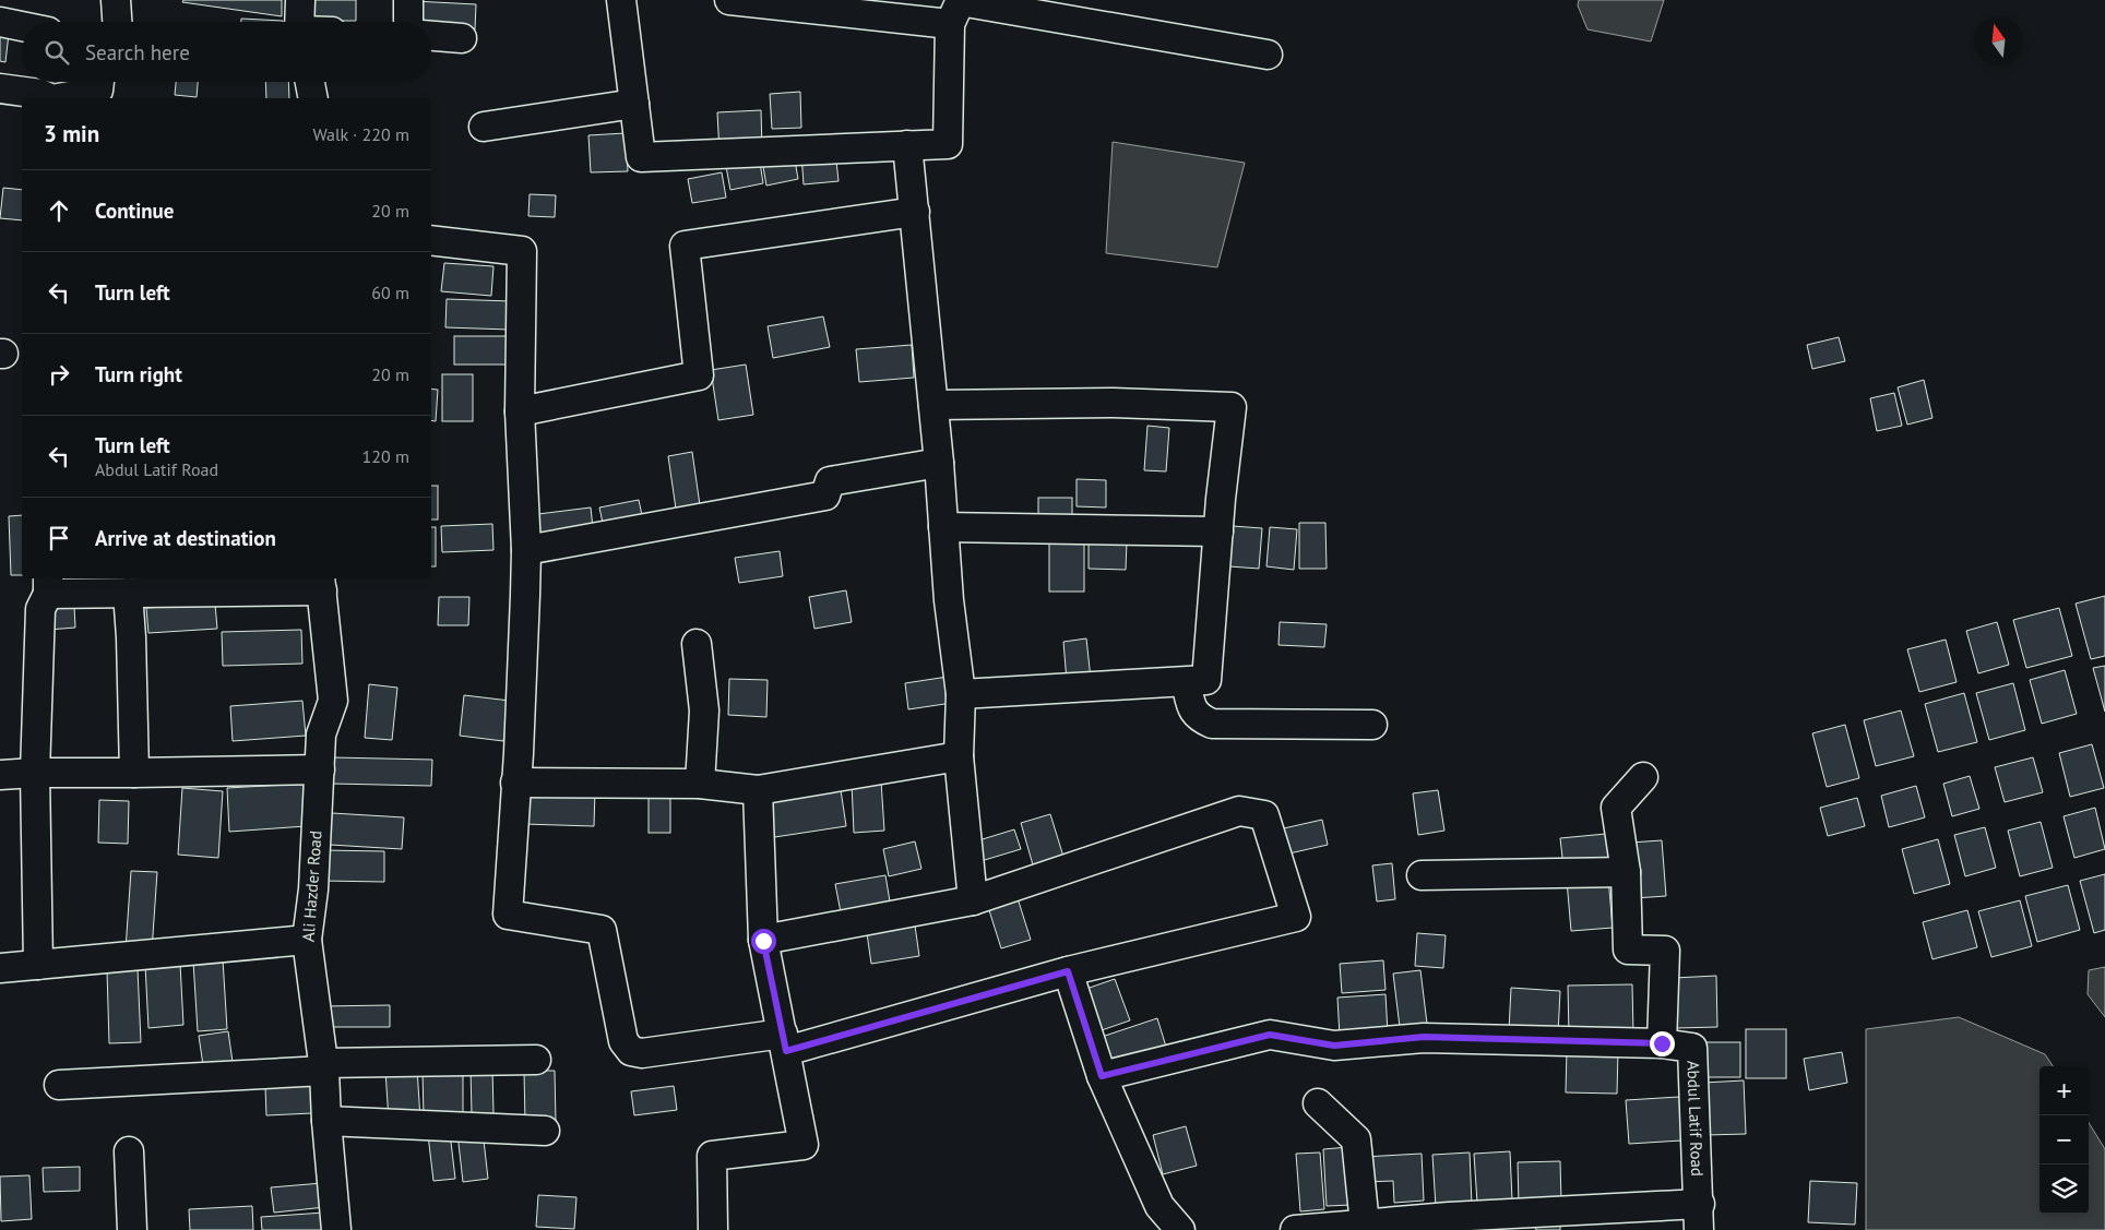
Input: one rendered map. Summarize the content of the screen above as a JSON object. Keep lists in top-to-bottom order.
{
  "streets": {
    "street": ["Ali Hazder Road", "Abdul Latif Road"]
  },
  "north": "top",
  "page": {
    "search": "Search here",
    "heading": ["3 min", "Walk · 220 m"],
    "list": [
      ["Continue", "20 m"],
      ["Turn left", "60 m"],
      ["Turn right", "20 m"],
      ["Turn left", "Abdul Latif Road", "120 m"],
      "Arrive at destination"
    ],
    "map_buttons": ["+", "−"]
  }
}
